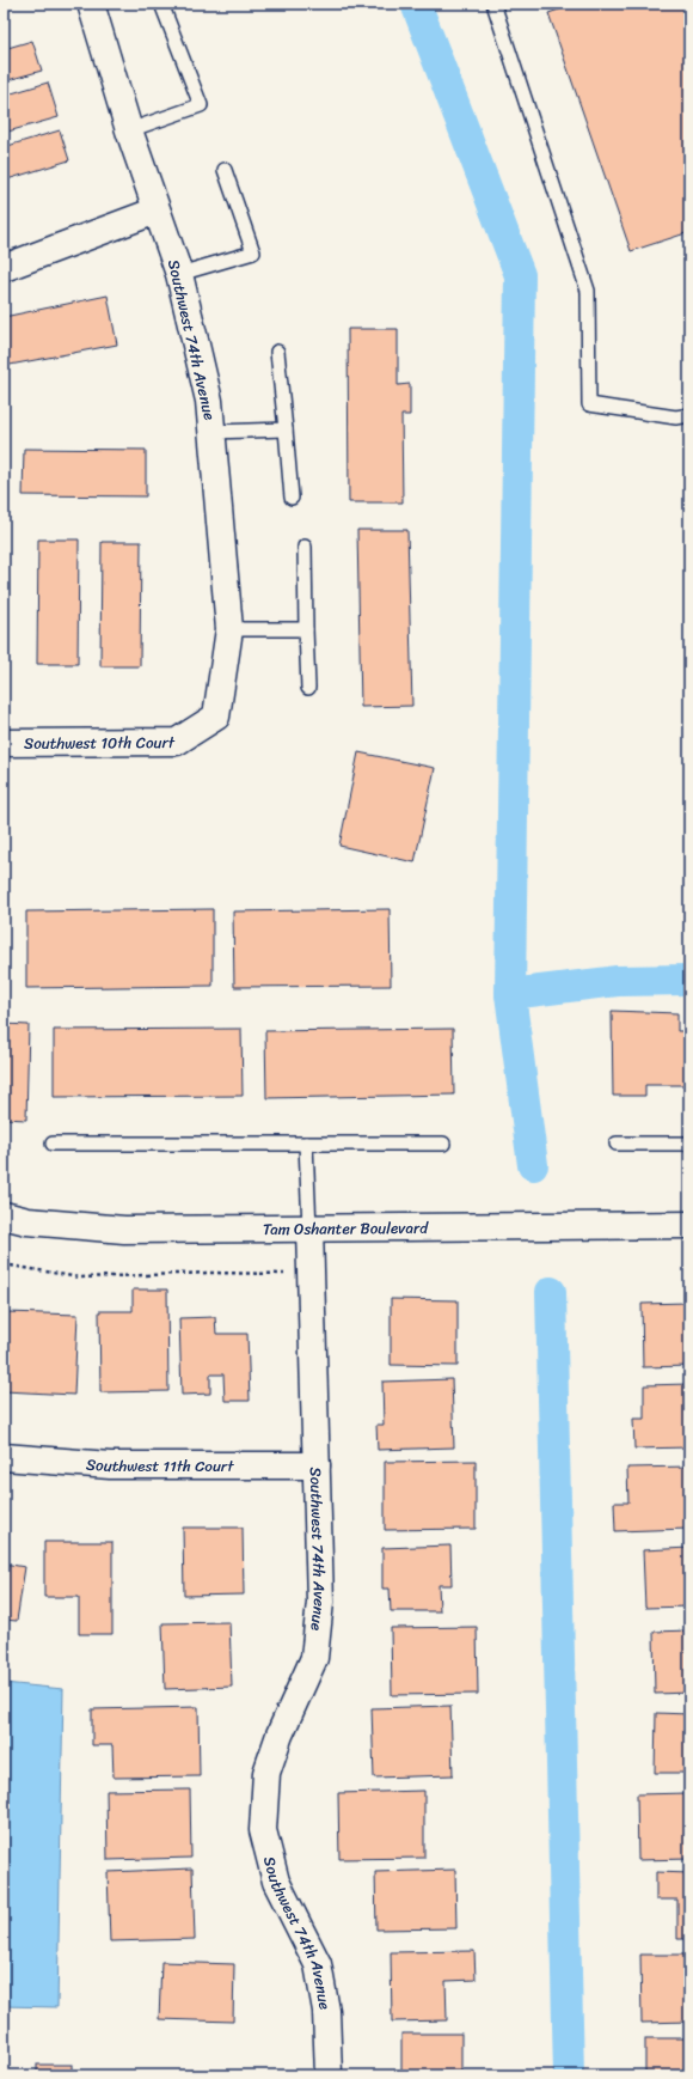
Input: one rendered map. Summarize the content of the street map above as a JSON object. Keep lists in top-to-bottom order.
{
  "streets": {
    "street": [
      "Southwest 74th Avenue",
      "Southwest 10th Court",
      "Tam Oshanter Boulevard",
      "Southwest 11th Court"
    ]
  },
  "crossings": [
    ["Southwest 74th Avenue", "Southwest 10th Court"],
    ["Southwest 74th Avenue", "Tam Oshanter Boulevard"],
    ["Southwest 74th Avenue", "Southwest 11th Court"]
  ]
}
